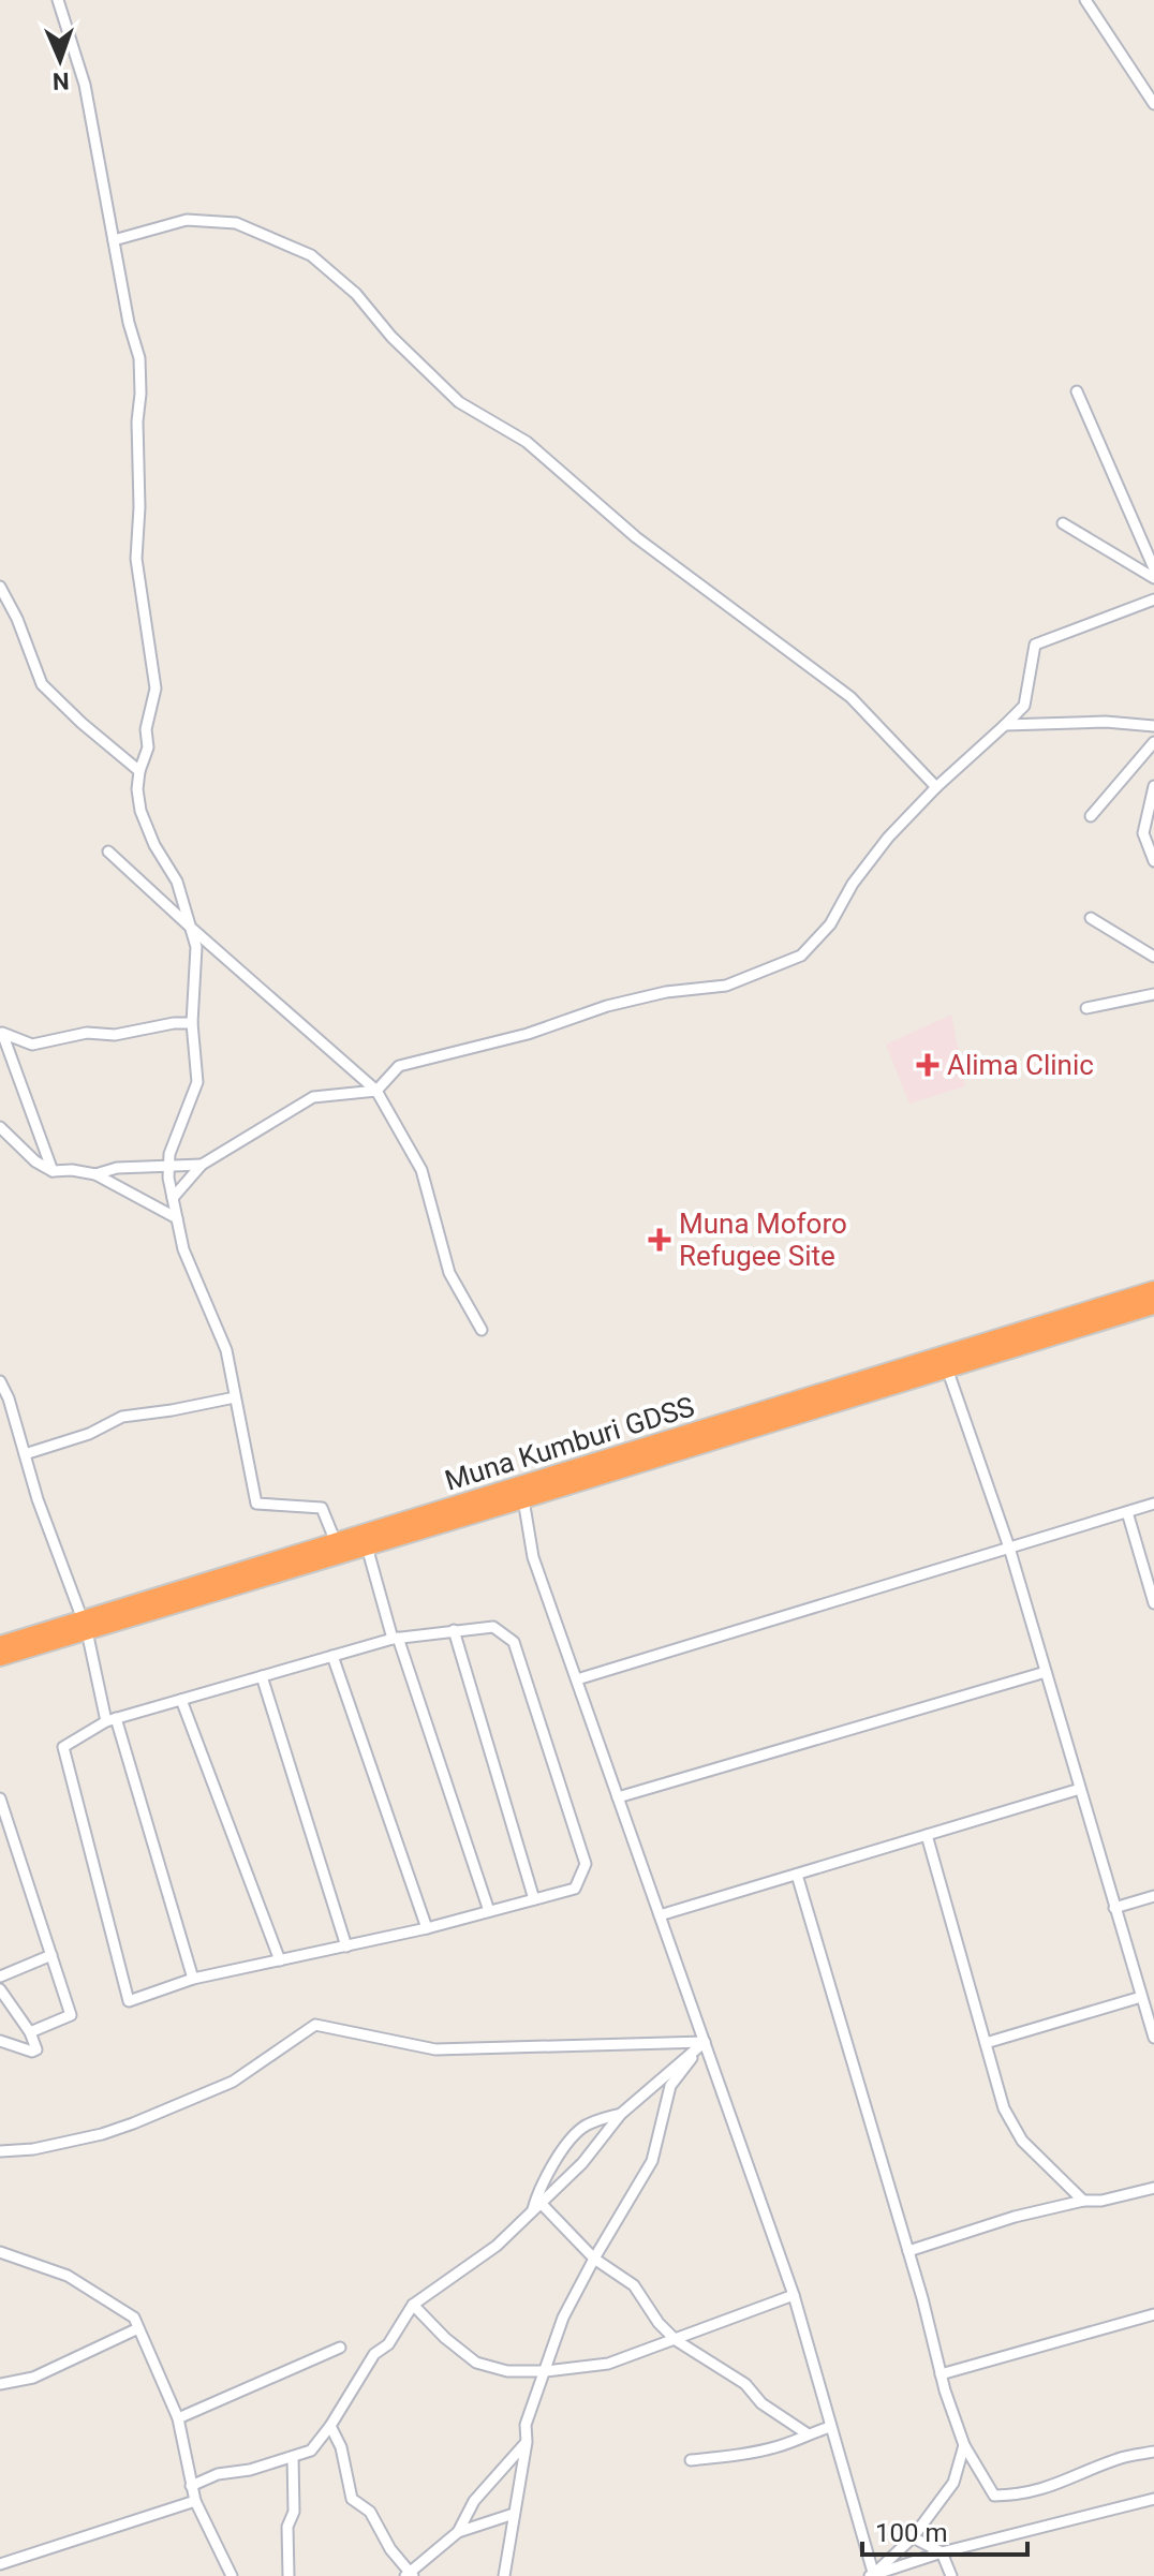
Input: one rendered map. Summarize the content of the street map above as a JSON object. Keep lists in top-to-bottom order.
{
  "streets": {
    "highway": ["Muna Kumburi GDSS"]
  },
  "places": {
    "health": ["Alima Clinic", "Muna Moforo Refugee Site"]
  },
  "scale_bar": "100 m",
  "north": "bottom"
}
